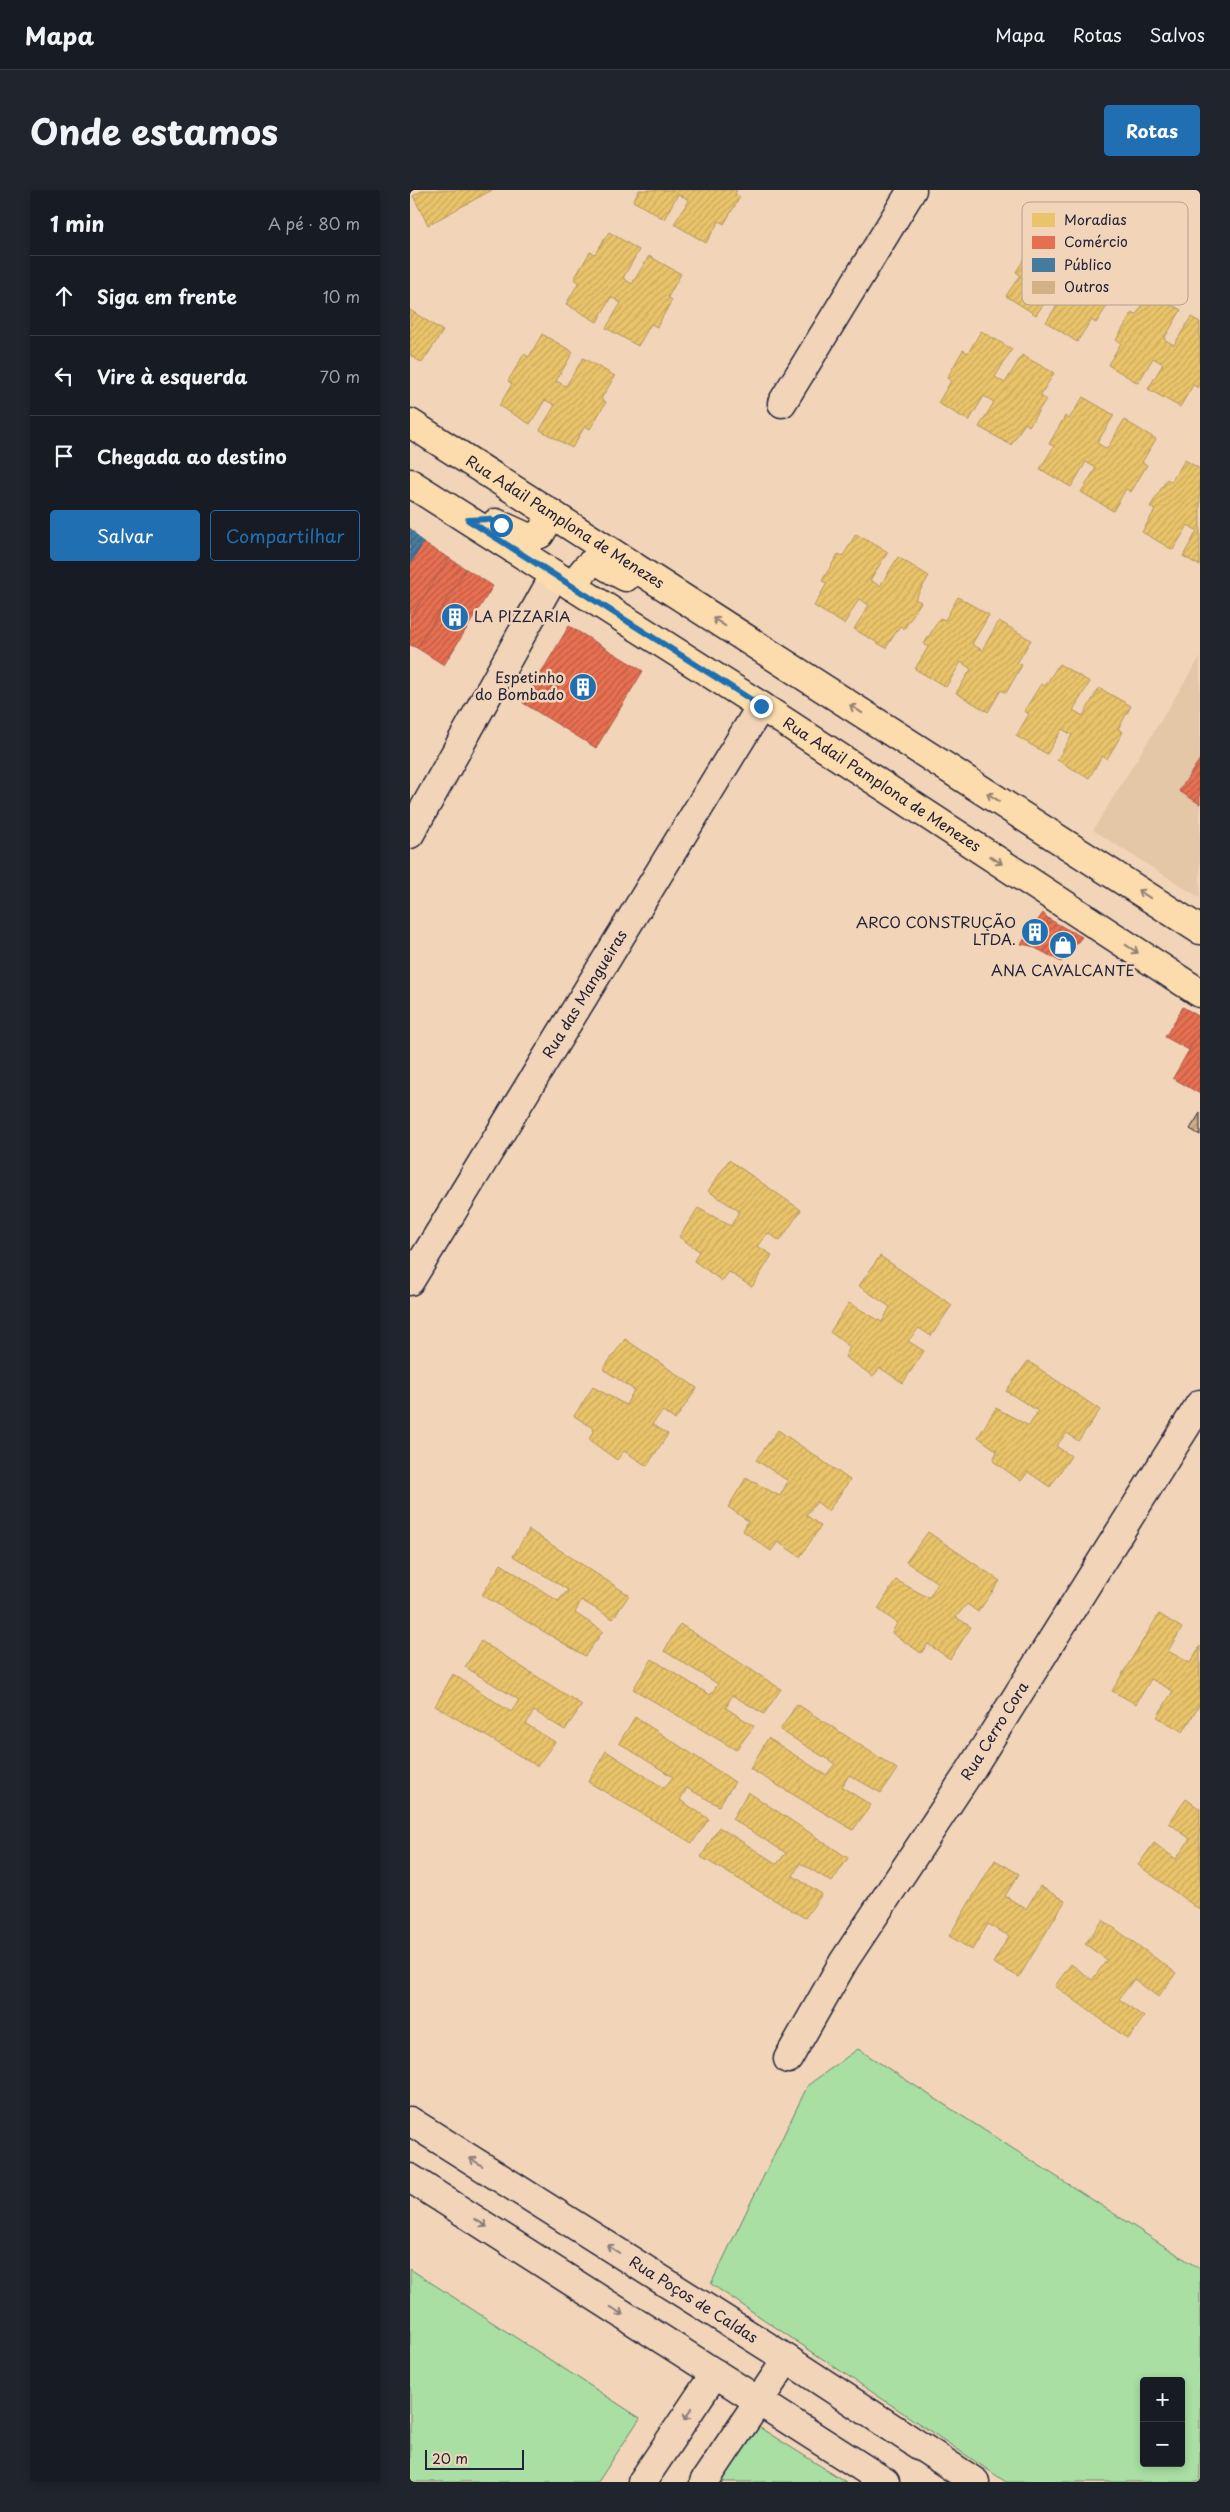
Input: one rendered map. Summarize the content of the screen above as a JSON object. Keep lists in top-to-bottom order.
{
  "streets": {
    "main road": ["Rua Adail Pamplona de Menezes"],
    "street": ["Rua das Mangueiras", "Rua Cerro Cora", "Rua Poços de Caldas"]
  },
  "crossings": [
    ["Rua Adail Pamplona de Menezes", "Rua das Mangueiras"]
  ],
  "places": {
    "building": ["LA PIZZARIA", "Espetinho do Bombado", "ARCO CONSTRUÇÃO LTDA."],
    "shop": ["ANA CAVALCANTE"]
  },
  "legend": [
    "Moradias",
    "Comércio",
    "Público",
    "Outros"
  ],
  "scale_bar": "20 m",
  "page": {
    "header": "Mapa",
    "nav": ["Mapa", "Rotas", "Salvos"],
    "title": "Onde estamos",
    "buttons": [
      "Rotas",
      ["Salvar", "Compartilhar"]
    ],
    "heading": ["1 min", "A pé · 80 m"],
    "list": [
      ["Siga em frente", "10 m"],
      ["Vire à esquerda", "70 m"],
      "Chegada ao destino"
    ],
    "map_buttons": ["+", "−"],
    "scale": "20 m"
  }
}
